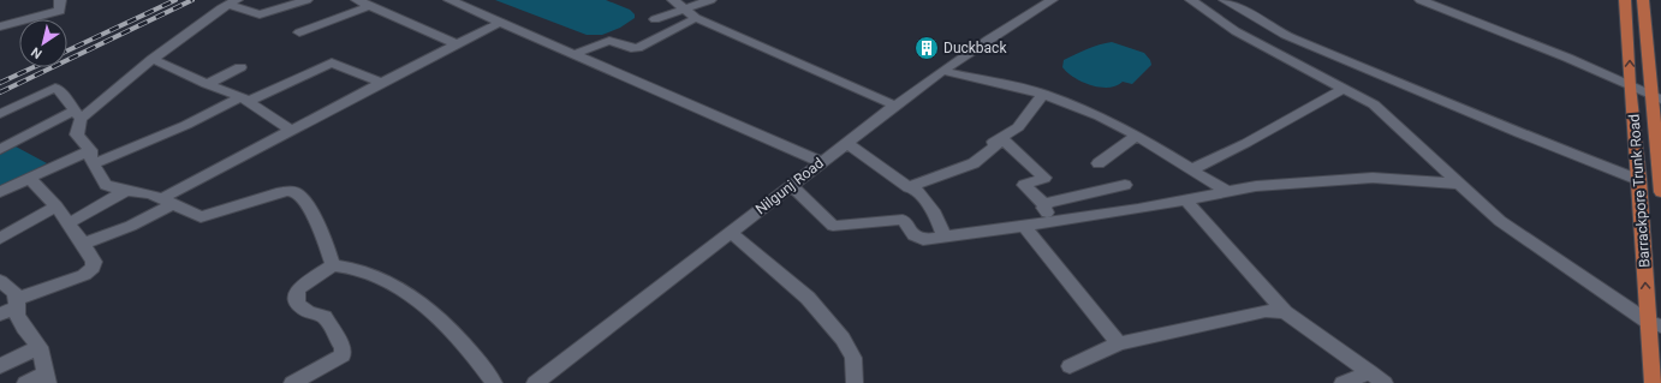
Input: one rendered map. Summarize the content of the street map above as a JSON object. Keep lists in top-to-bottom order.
{
  "streets": {
    "main road": ["Barrackpore Trunk Road"],
    "street": ["Nilgunj Road"]
  },
  "places": {
    "building": ["Duckback"]
  },
  "north": "bottom left"
}
